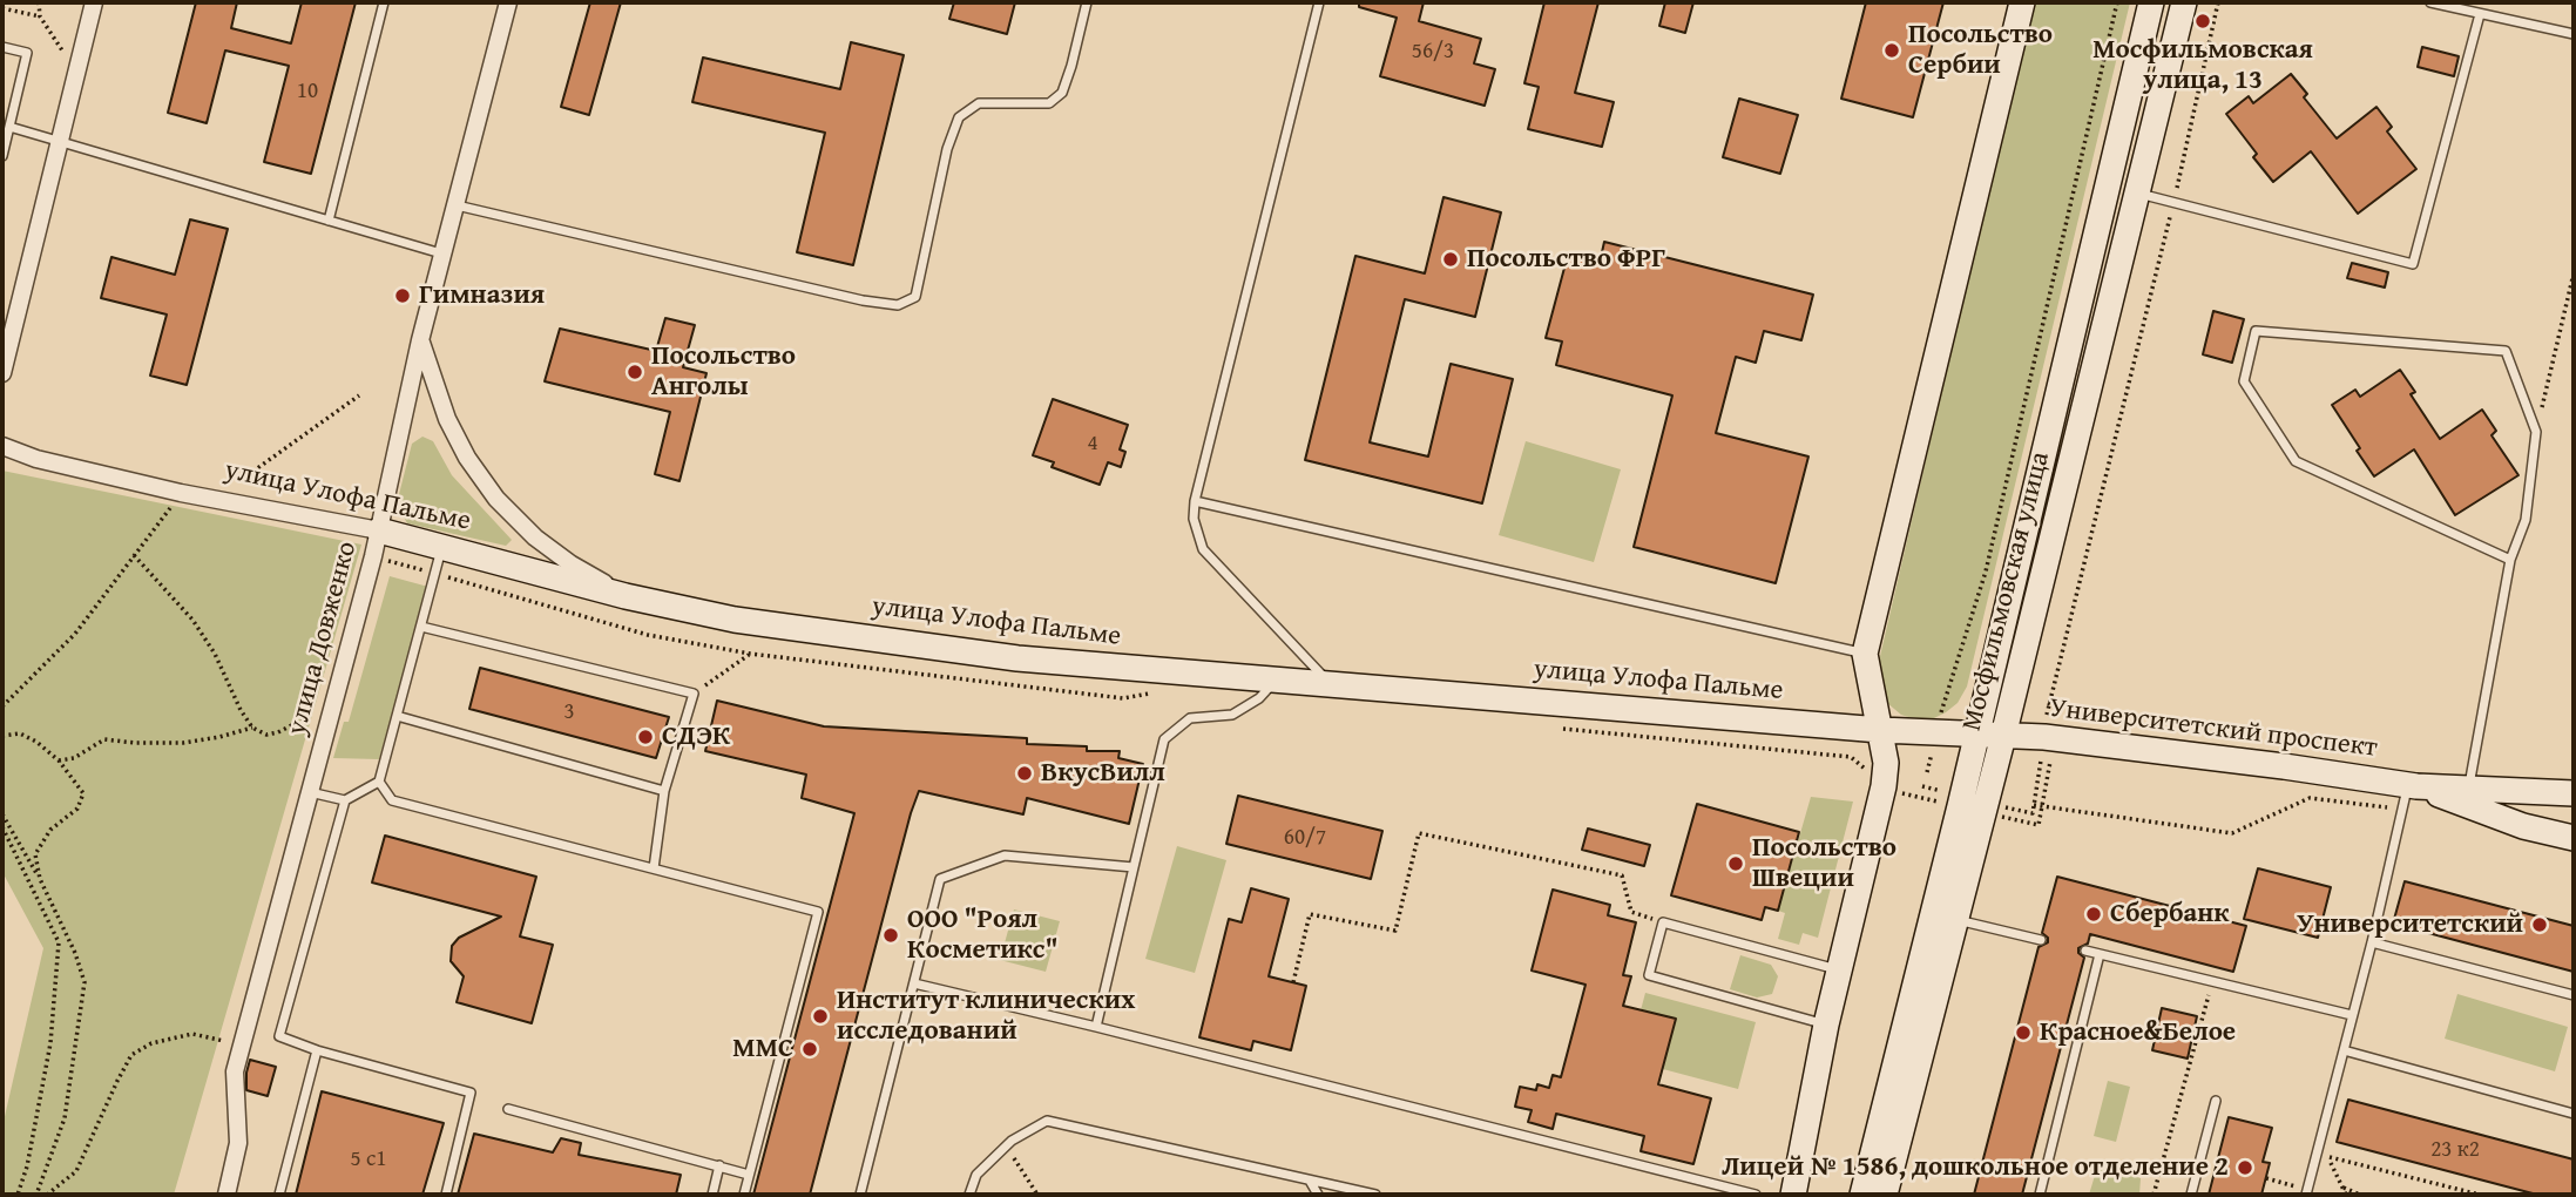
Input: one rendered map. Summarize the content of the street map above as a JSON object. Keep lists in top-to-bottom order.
{
  "streets": {
    "main road": ["улица Улофа Пальме", "Мосфильмовская улица", "Университетский проспект"],
    "street": ["улица Довженко"]
  },
  "crossings": [
    ["улица Улофа Пальме", "Мосфильмовская улица"],
    ["улица Улофа Пальме", "улица Довженко"],
    ["улица Улофа Пальме", "Университетский проспект"],
    ["Мосфильмовская улица", "Университетский проспект"]
  ],
  "places": [
    "Мосфильмовская улица, 13",
    "Посольство Сербии",
    "Посольство ФРГ",
    "Гимназия",
    "Посольство Анголы",
    "СДЭК",
    "ВкусВилл",
    "Посольство Швеции",
    "Сбербанк",
    "Университетский",
    "ООО \"Роял Косметикс\"",
    "Институт клинических исследований",
    "Красное&Белое",
    "ММС",
    "Лицей № 1586, дошкольное отделение 2"
  ],
  "house_numbers": [
    "56/3",
    "10",
    "4",
    "3",
    "60/7",
    "23 к2",
    "5 с1"
  ]
}
